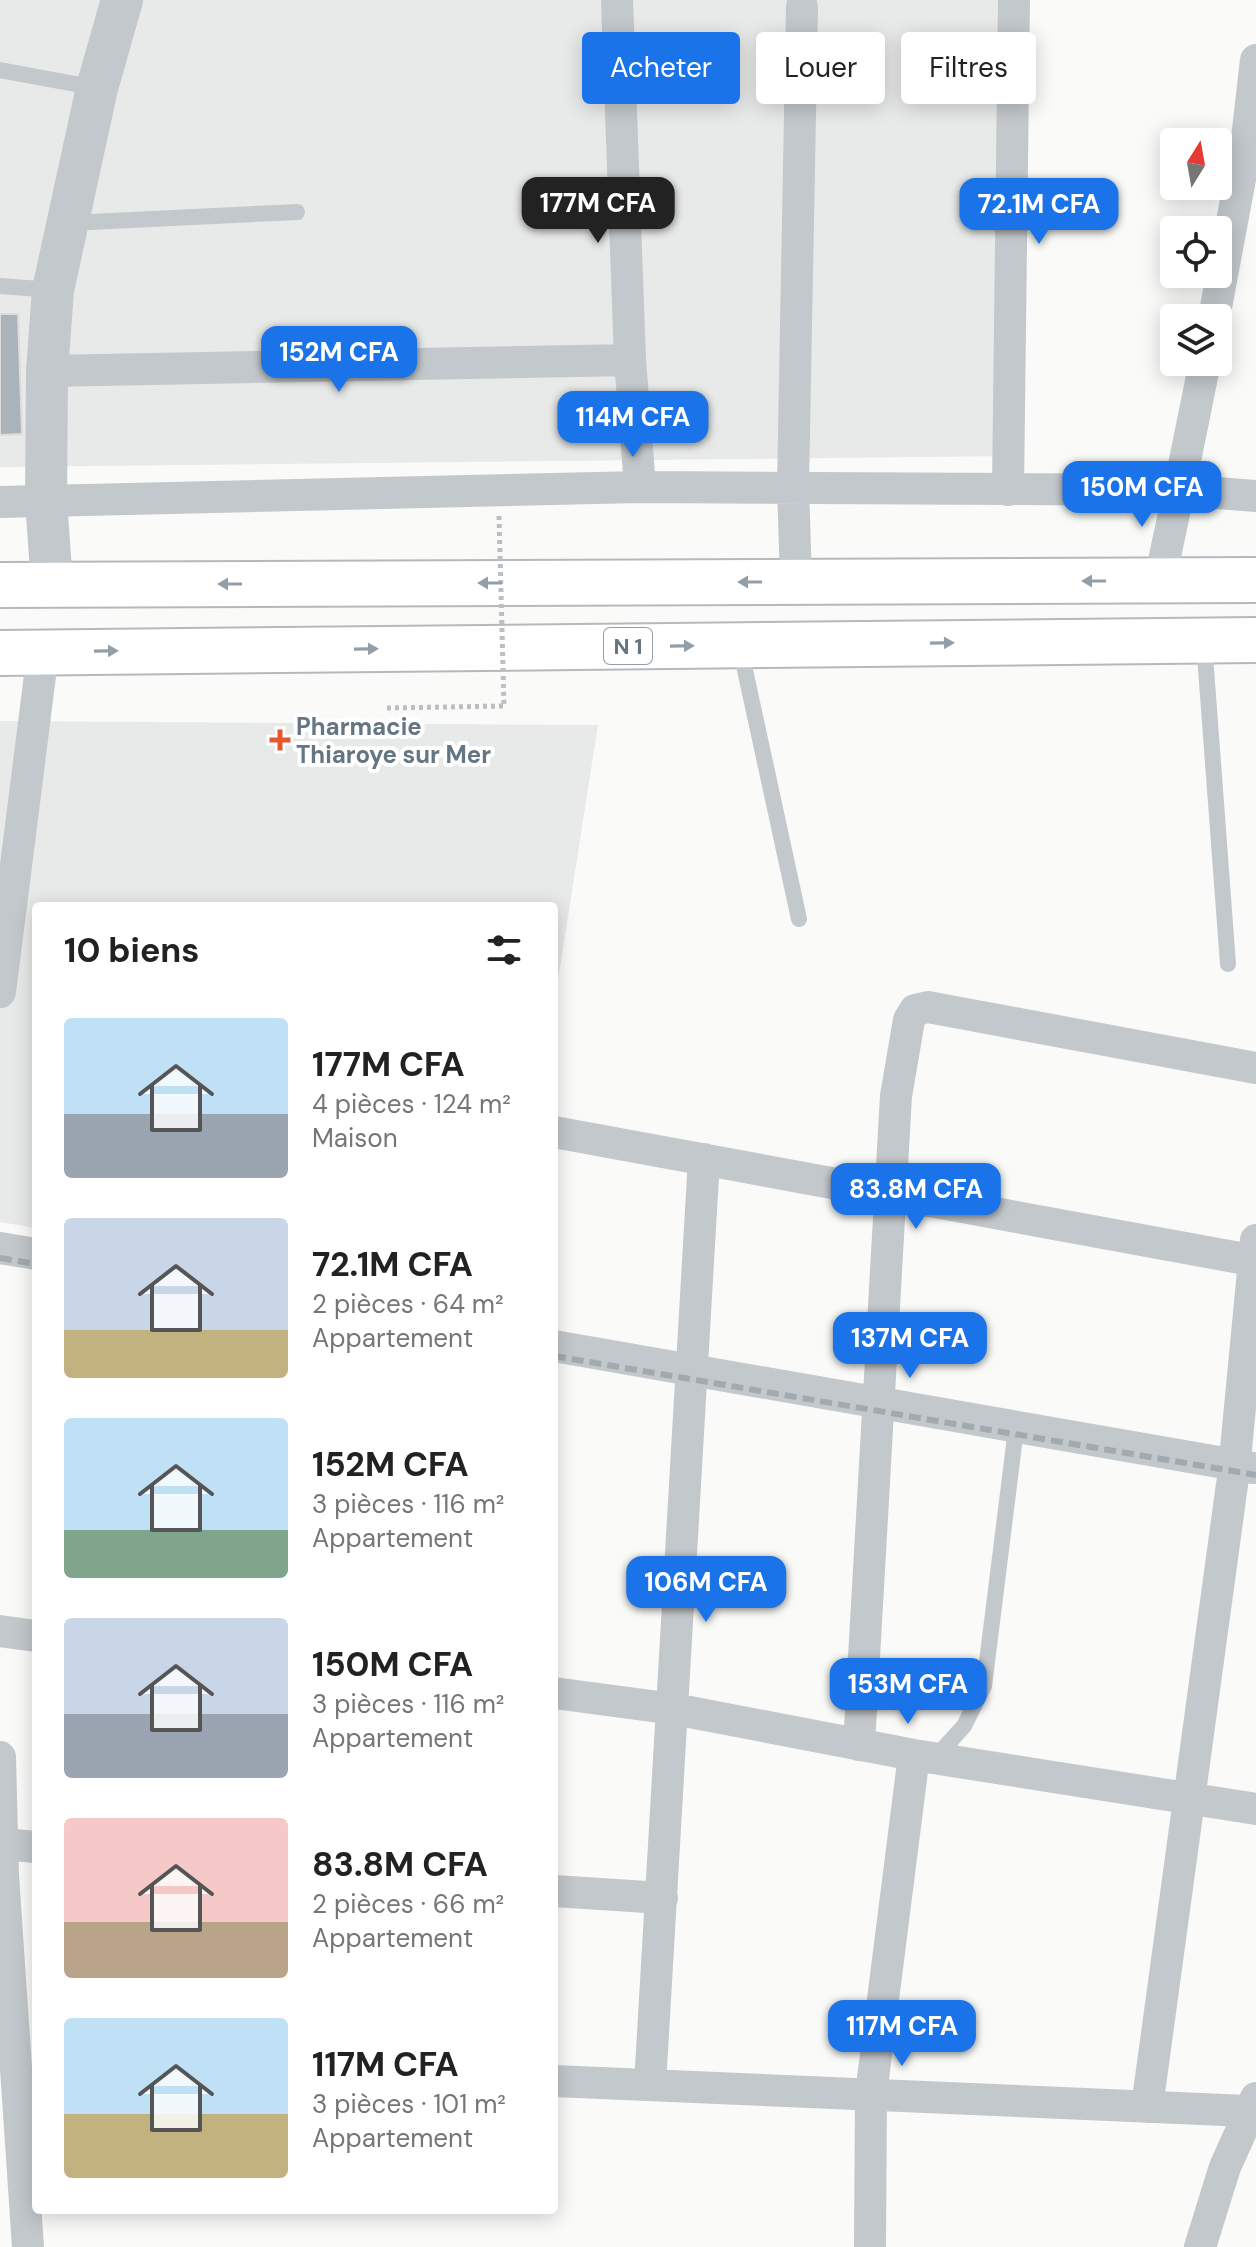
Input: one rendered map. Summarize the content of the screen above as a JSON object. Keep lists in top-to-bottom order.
{
  "streets": {
    "highway": ["N 1"]
  },
  "places": {
    "health": ["Pharmacie Thiaroye sur Mer"]
  },
  "north": "top",
  "page": {
    "chip": ["Acheter", "Louer", "Filtres"],
    "price": [
      "177M CFA",
      "72.1M CFA",
      "152M CFA",
      "114M CFA",
      "150M CFA",
      "83.8M CFA",
      "137M CFA",
      "106M CFA",
      "153M CFA",
      "117M CFA"
    ],
    "heading": "10 biens",
    "list": [
      {
        "name": "177M CFA",
        "note": "4 pièces · 124 m² · Maison"
      },
      {
        "name": "72.1M CFA",
        "note": "2 pièces · 64 m² · Appartement"
      },
      {
        "name": "152M CFA",
        "note": "3 pièces · 116 m² · Appartement"
      },
      {
        "name": "150M CFA",
        "note": "3 pièces · 116 m² · Appartement"
      },
      {
        "name": "83.8M CFA",
        "note": "2 pièces · 66 m² · Appartement"
      },
      {
        "name": "117M CFA",
        "note": "3 pièces · 101 m² · Appartement"
      }
    ]
  }
}
